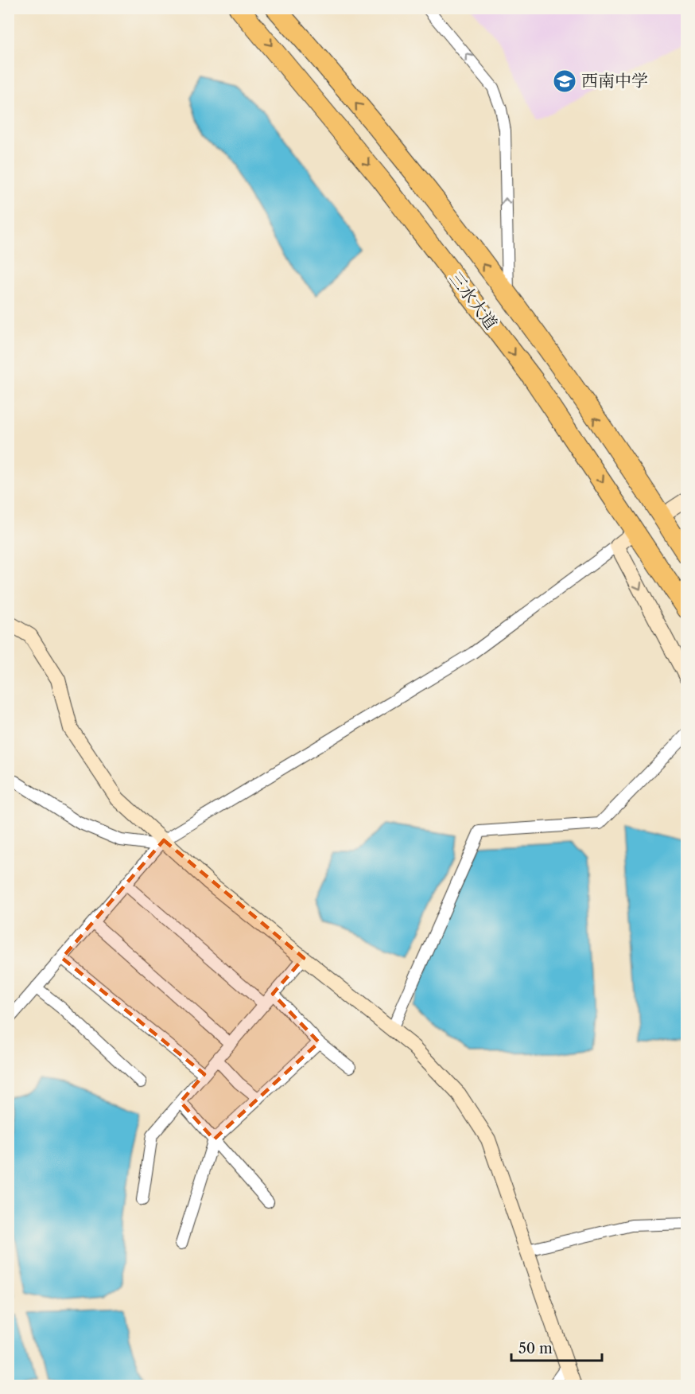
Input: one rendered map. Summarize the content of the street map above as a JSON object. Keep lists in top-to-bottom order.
{
  "streets": {
    "highway": ["三水大道"]
  },
  "places": {
    "school or university": ["西南中学"]
  },
  "scale_bar": "50 m"
}
